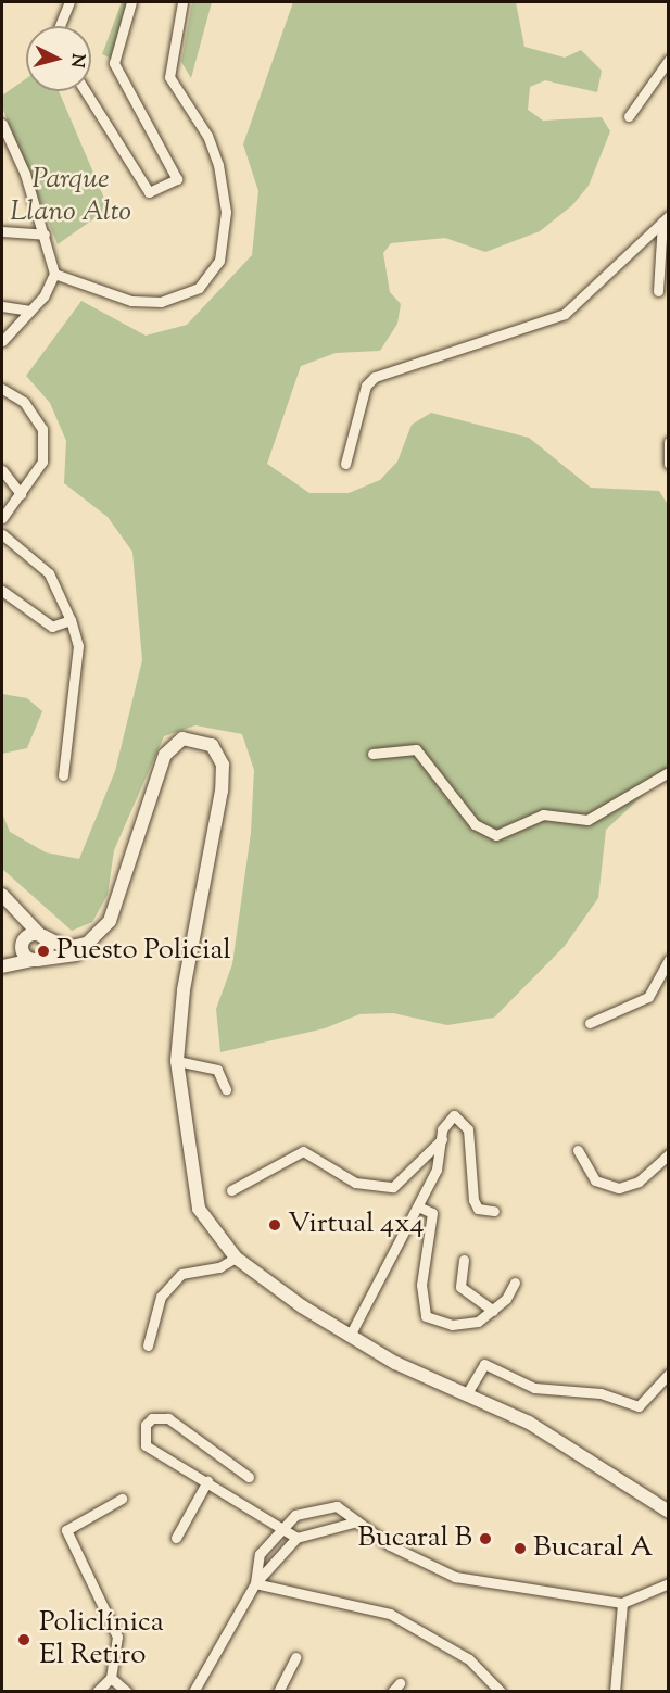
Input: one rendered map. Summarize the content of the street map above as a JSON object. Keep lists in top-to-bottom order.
{
  "parks": ["Parque Llano Alto"],
  "places": [
    "Puesto Policial",
    "Virtual 4x4",
    "Bucaral B",
    "Bucaral A",
    "Policlínica El Retiro"
  ],
  "north": "right"
}
